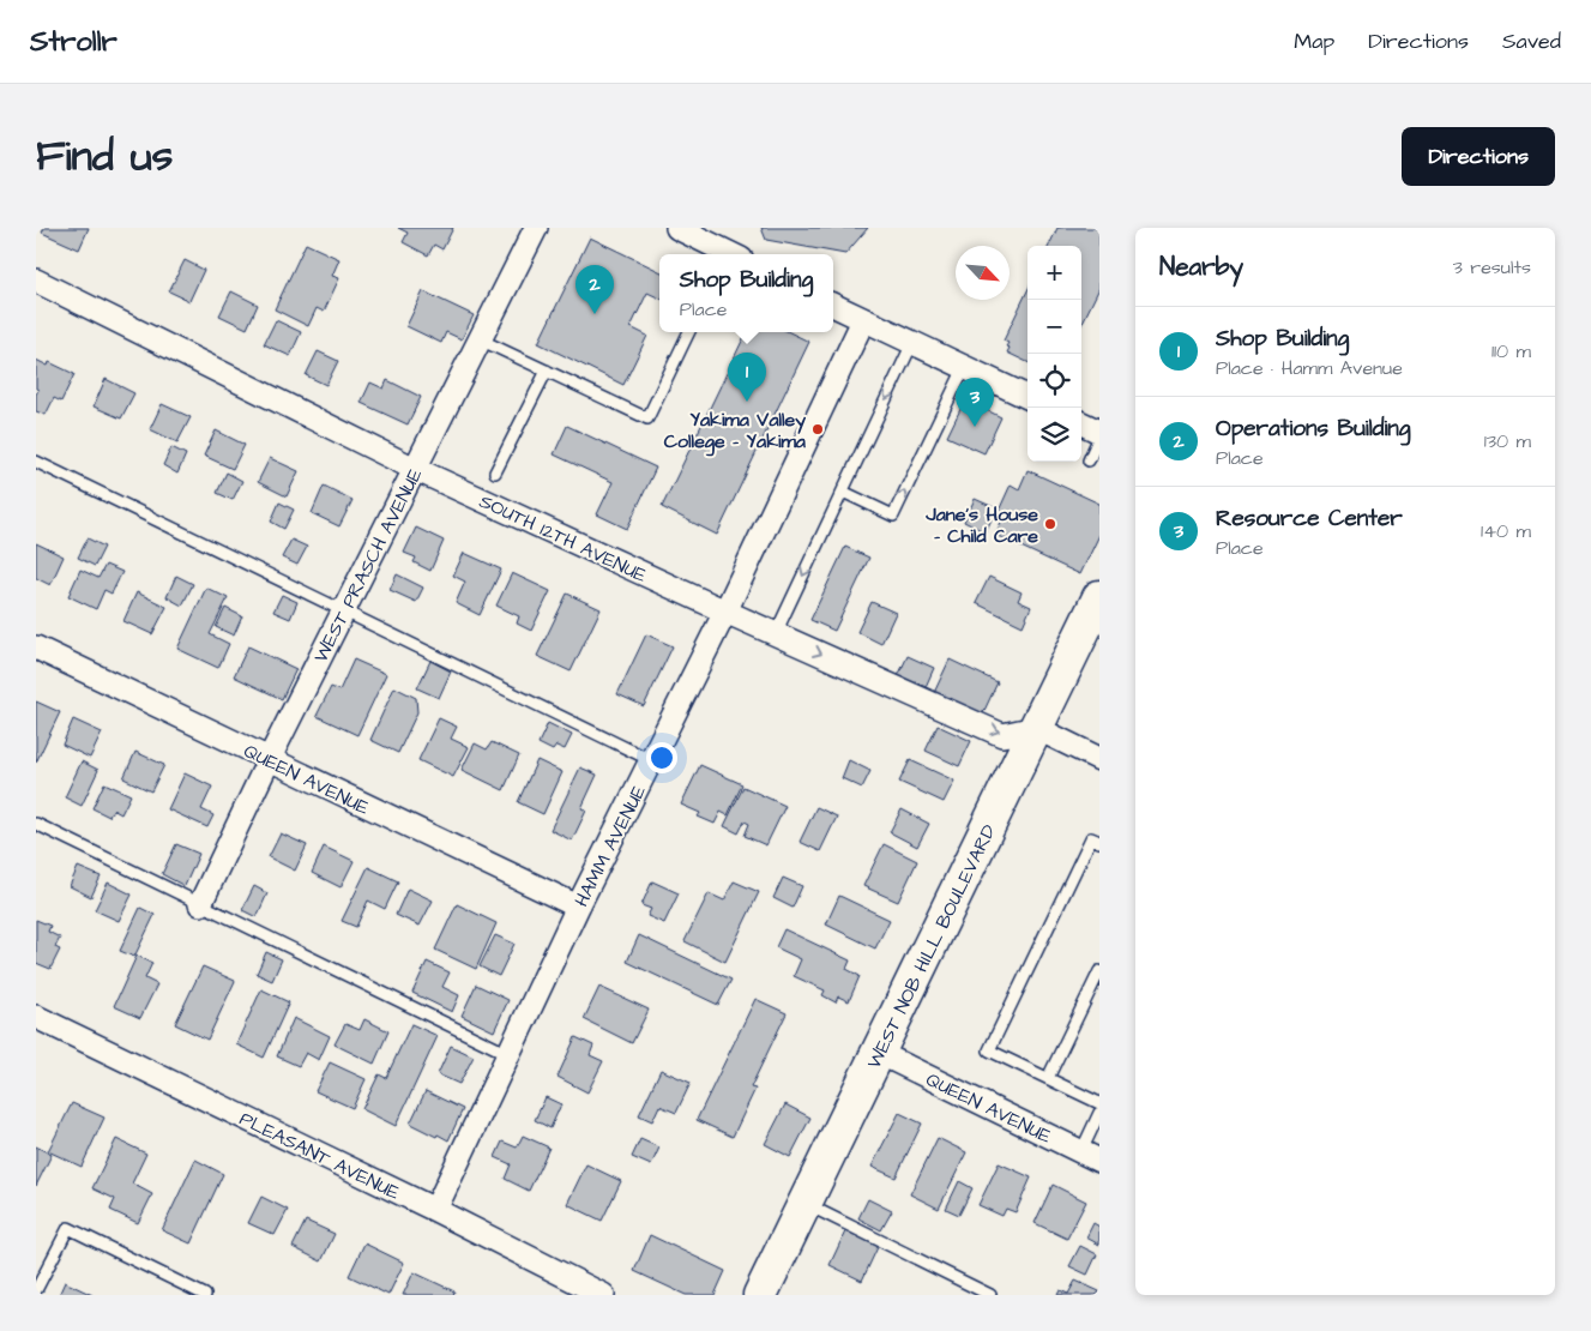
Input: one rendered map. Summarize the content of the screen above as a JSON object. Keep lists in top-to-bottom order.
{
  "streets": {
    "main road": ["WEST NOB HILL BOULEVARD"],
    "street": [
      "SOUTH 12TH AVENUE",
      "WEST PRASCH AVENUE",
      "QUEEN AVENUE",
      "HAMM AVENUE",
      "PLEASANT AVENUE"
    ]
  },
  "crossings": [
    ["SOUTH 12TH AVENUE", "WEST PRASCH AVENUE"],
    ["SOUTH 12TH AVENUE", "HAMM AVENUE"],
    ["SOUTH 12TH AVENUE", "WEST NOB HILL BOULEVARD"],
    ["WEST PRASCH AVENUE", "QUEEN AVENUE"],
    ["QUEEN AVENUE", "HAMM AVENUE"],
    ["QUEEN AVENUE", "WEST NOB HILL BOULEVARD"],
    ["HAMM AVENUE", "PLEASANT AVENUE"]
  ],
  "places": ["Yakima Valley College - Yakima", "Jane's House - Child Care"],
  "north": "bottom right",
  "page": {
    "header": "Strollr",
    "nav": ["Map", "Directions", "Saved"],
    "title": "Find us",
    "buttons": "Directions",
    "heading": ["Nearby", "3 results"],
    "map_buttons": ["+", "−"],
    "popup": ["Shop Building", "Place"],
    "pins": ["2", "1", "3"],
    "list": [
      {
        "mark": "1",
        "name": "Shop Building",
        "note": "Place · Hamm Avenue",
        "value": "110 m"
      },
      {
        "mark": "2",
        "name": "Operations Building",
        "note": "Place",
        "value": "130 m"
      },
      {
        "mark": "3",
        "name": "Resource Center",
        "note": "Place",
        "value": "140 m"
      }
    ]
  }
}
